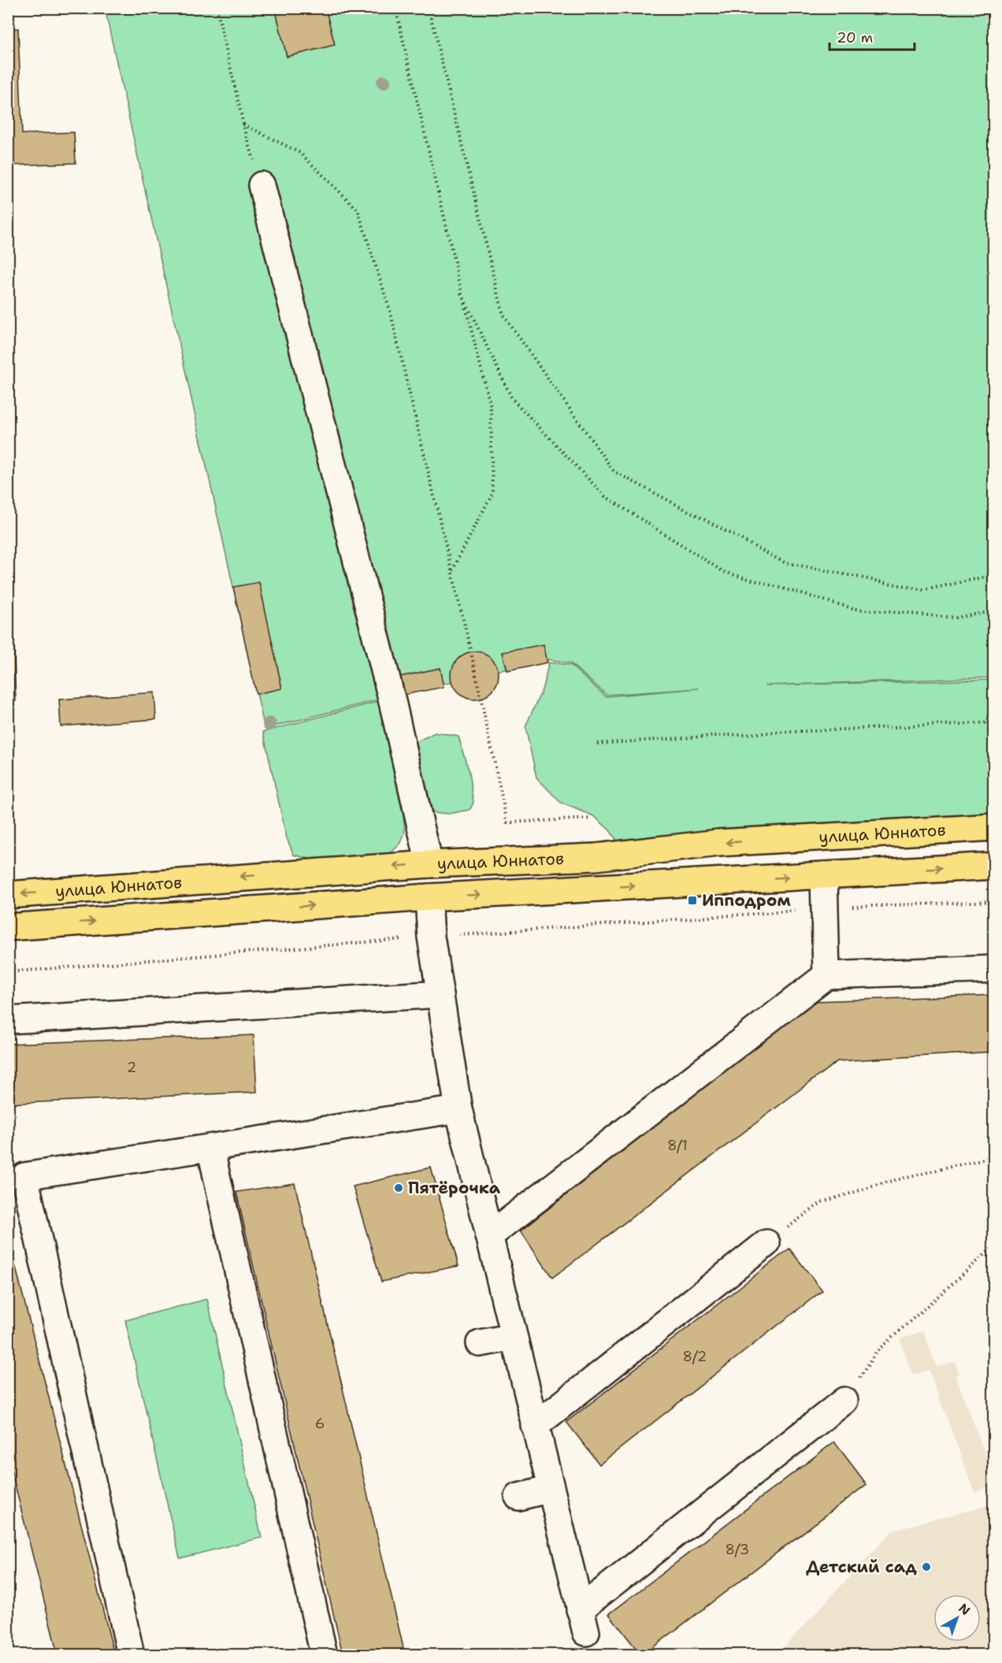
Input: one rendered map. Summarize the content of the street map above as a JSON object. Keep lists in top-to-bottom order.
{
  "streets": {
    "main road": ["улица Юннатов"]
  },
  "places": {
    "transit": ["Ипподром"],
    "other": ["Пятёрочка", "Детский сад"]
  },
  "house_numbers": [
    "2",
    "8/1",
    "8/2",
    "6",
    "8/3"
  ],
  "scale_bar": "20 m",
  "north": "top right"
}
